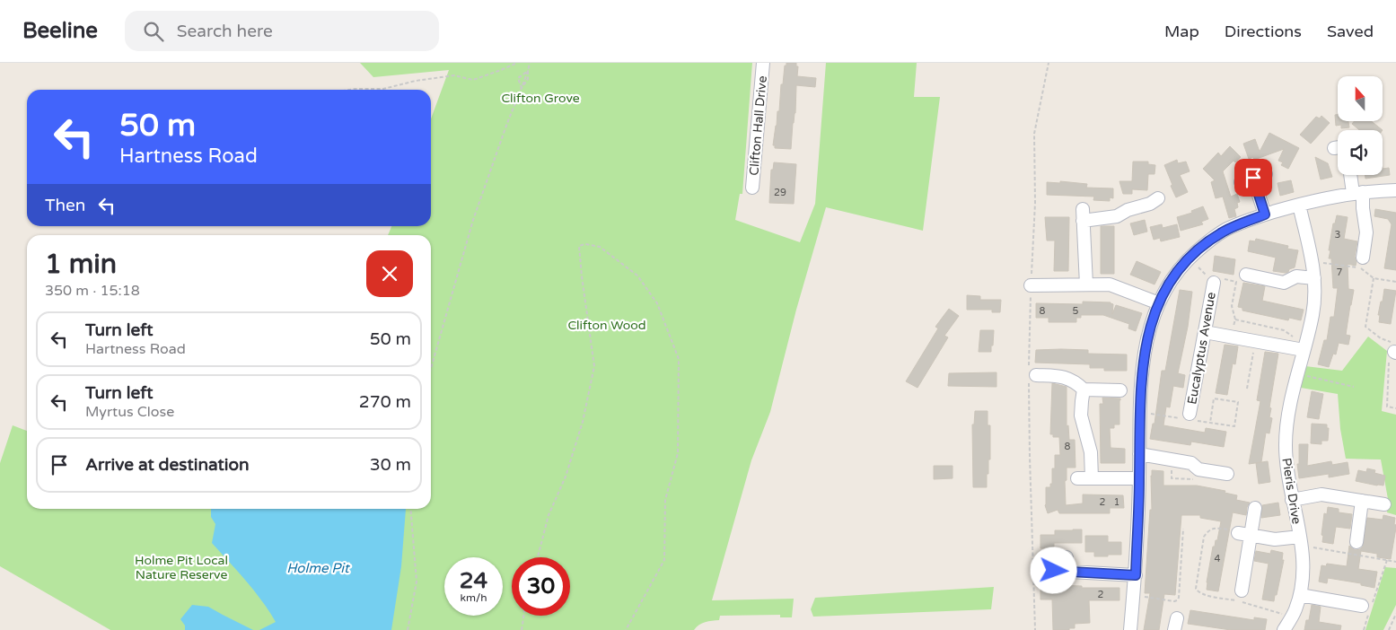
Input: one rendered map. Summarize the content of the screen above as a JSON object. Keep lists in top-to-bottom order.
{
  "streets": {
    "street": ["Clifton Hall Drive", "Eucalyptus Avenue", "Pieris Drive"]
  },
  "water": ["Holme Pit"],
  "parks": ["Clifton Grove", "Clifton Wood", "Holme Pit Local Nature Reserve"],
  "house_numbers": [
    "29",
    "3",
    "7",
    "8",
    "5",
    "8",
    "2",
    "1",
    "4",
    "2"
  ],
  "north": "top",
  "page": {
    "header": "Beeline",
    "search": "Search here",
    "nav": ["Map", "Directions", "Saved"],
    "turn": ["50 m", "Hartness Road"],
    "then": "Then",
    "heading": ["1 min", "350 m · 15:18"],
    "list": [
      {
        "name": "Turn left",
        "note": "Hartness Road",
        "value": "50 m"
      },
      {
        "name": "Turn left",
        "note": "Myrtus Close",
        "value": "270 m"
      },
      {
        "name": "Arrive at destination",
        "value": "30 m"
      }
    ],
    "speed": "24 km/h",
    "limit": "30"
  }
}
